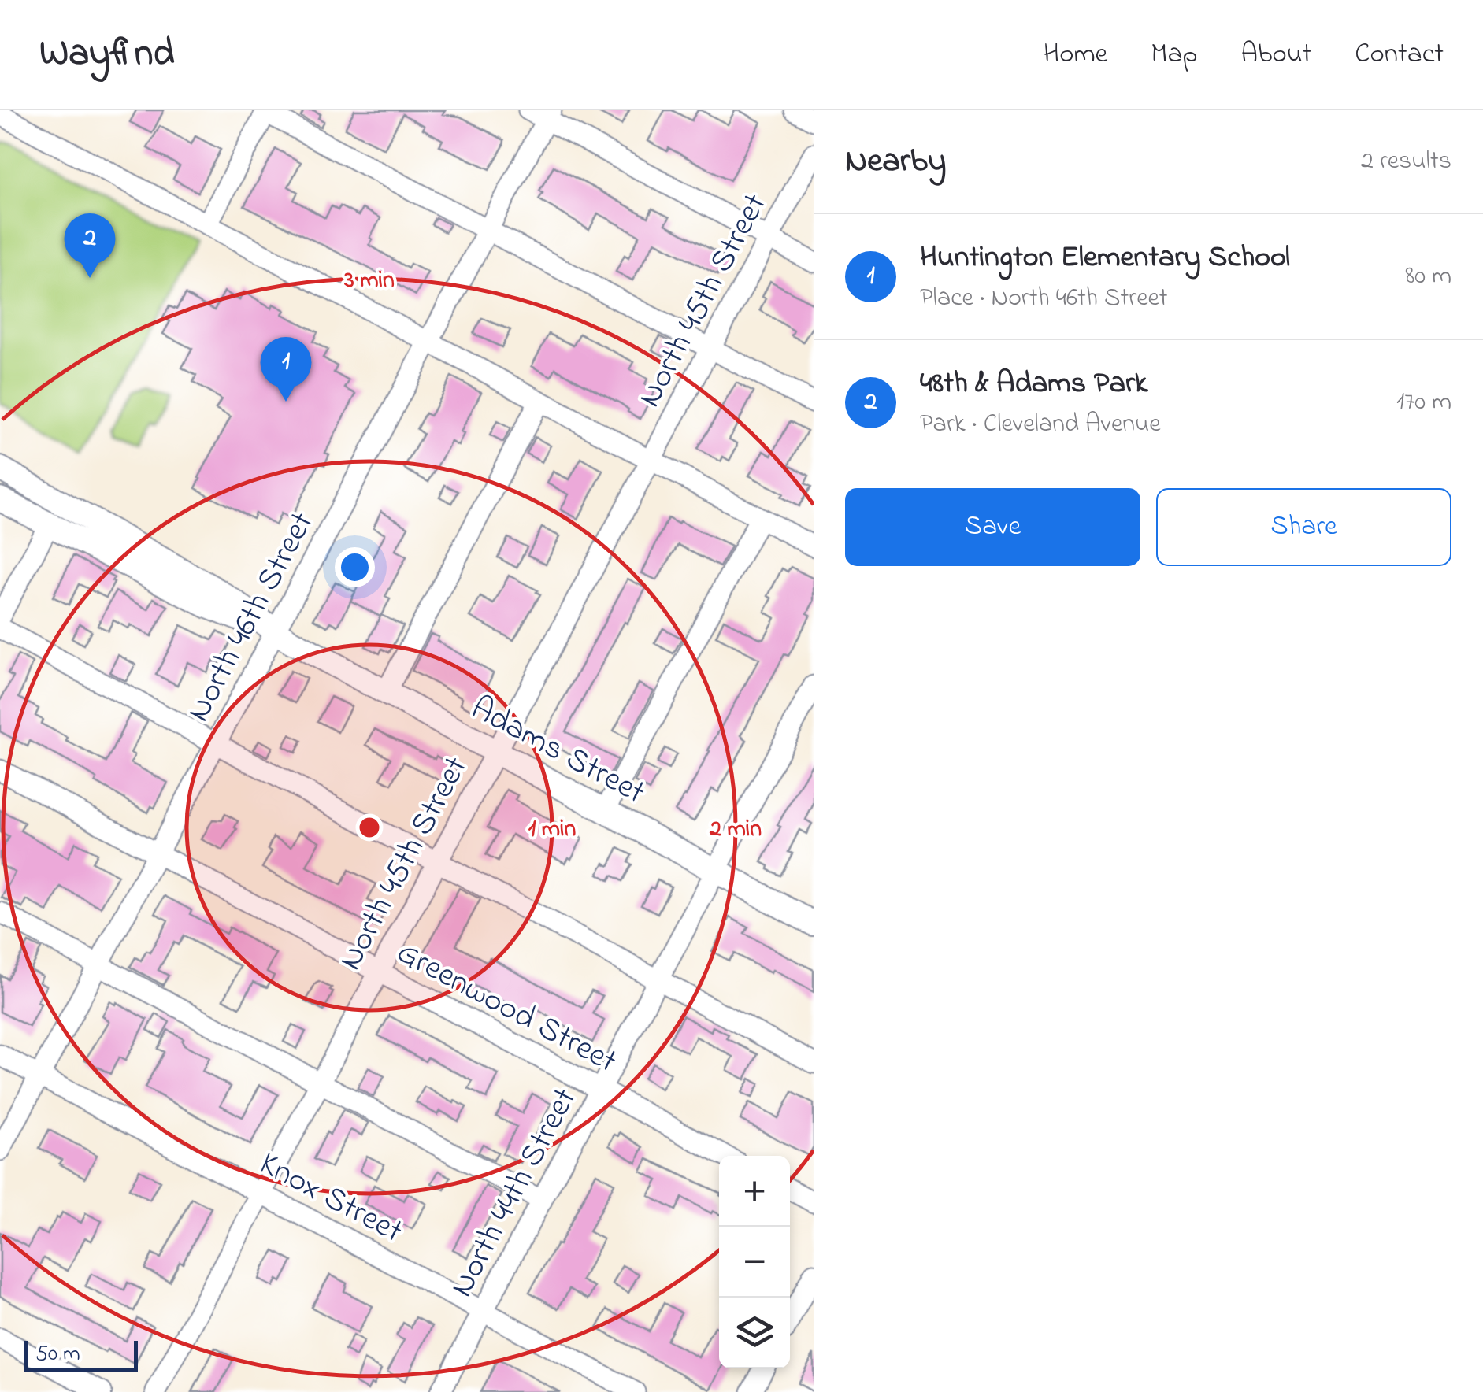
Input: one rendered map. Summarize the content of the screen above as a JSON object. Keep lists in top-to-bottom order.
{
  "streets": {
    "main road": ["Adams Street"],
    "street": [
      "North 45th Street",
      "North 46th Street",
      "Greenwood Street",
      "North 44th Street",
      "Knox Street"
    ]
  },
  "crossings": [
    ["North 45th Street", "Adams Street"],
    ["North 45th Street", "Greenwood Street"],
    ["North 45th Street", "Knox Street"],
    ["North 46th Street", "Adams Street"],
    ["North 46th Street", "Greenwood Street"],
    ["North 46th Street", "Knox Street"],
    ["Adams Street", "North 44th Street"],
    ["Greenwood Street", "North 44th Street"],
    ["North 44th Street", "Knox Street"]
  ],
  "scale_bar": "50 m",
  "page": {
    "header": "Wayfind",
    "nav": [
      "Home",
      "Map",
      "About",
      "Contact"
    ],
    "heading": ["Nearby", "2 results"],
    "list": [
      {
        "mark": "1",
        "name": "Huntington Elementary School",
        "note": "Place · North 46th Street",
        "value": "80 m"
      },
      {
        "mark": "2",
        "name": "48th & Adams Park",
        "note": "Park · Cleveland Avenue",
        "value": "170 m"
      }
    ],
    "pins": ["2", "1"],
    "buttons": ["Save", "Share"],
    "map_buttons": ["+", "−"],
    "scale": "50 m"
  },
  "rings": ["3 min", "1 min", "2 min"]
}
